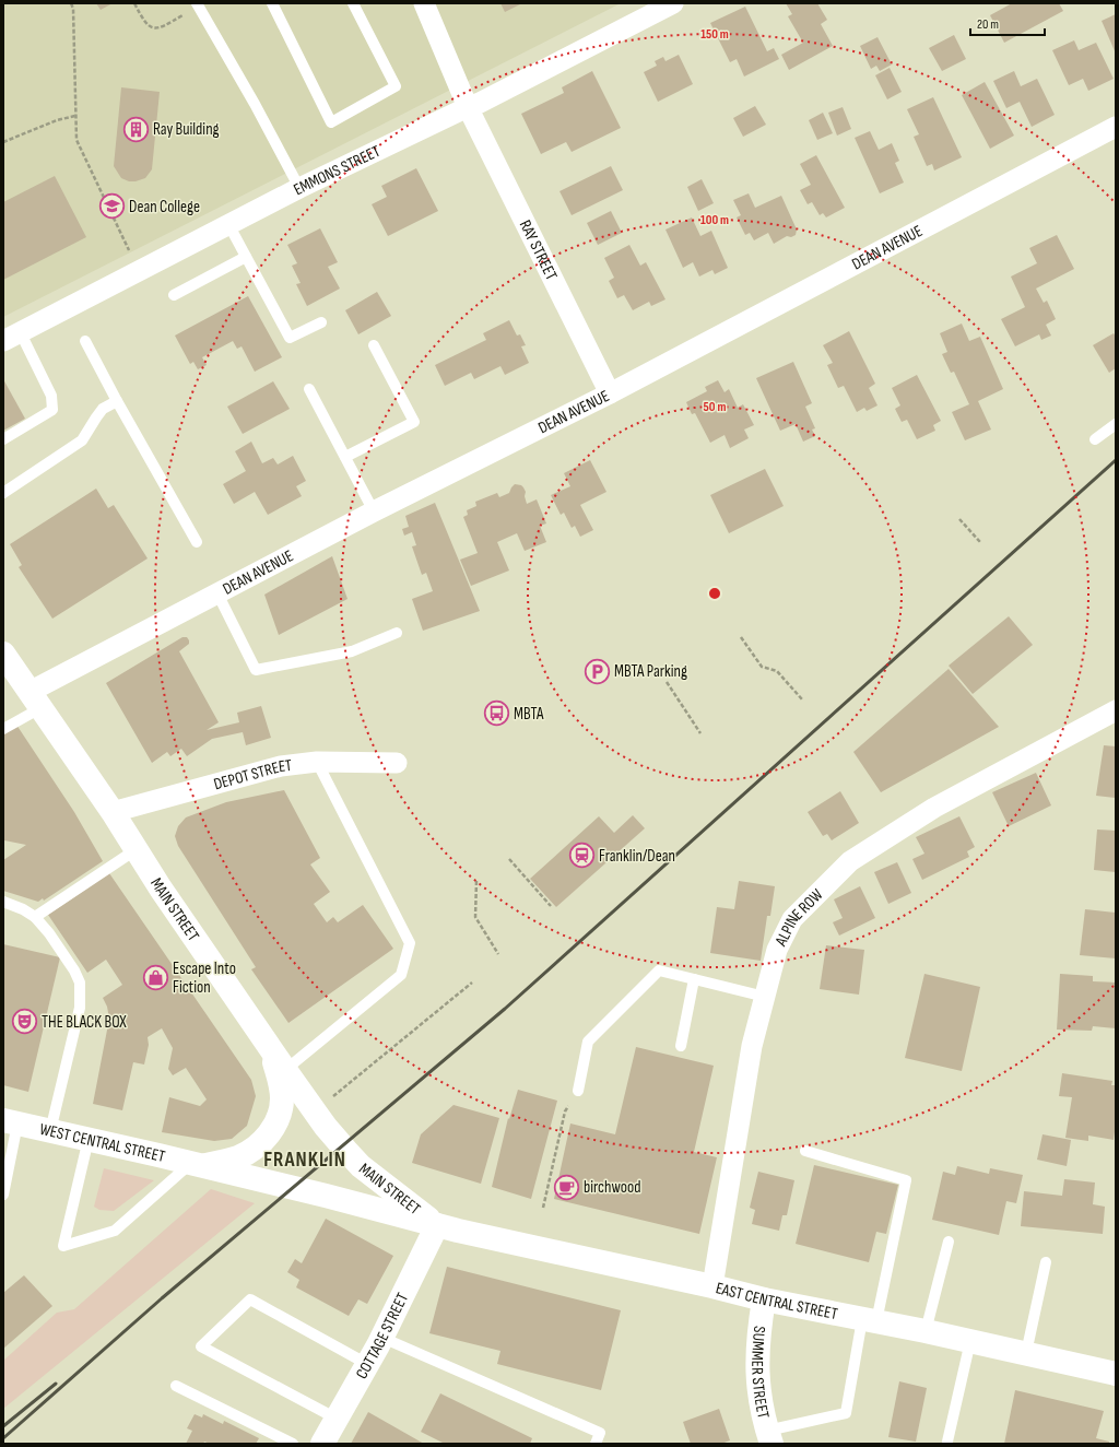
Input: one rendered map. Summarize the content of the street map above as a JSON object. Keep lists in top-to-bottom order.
{
  "streets": {
    "main road": [
      "MAIN STREET",
      "WEST CENTRAL STREET",
      "EAST CENTRAL STREET",
      "COTTAGE STREET",
      "SUMMER STREET"
    ],
    "street": [
      "EMMONS STREET",
      "DEAN AVENUE",
      "RAY STREET",
      "DEPOT STREET",
      "ALPINE ROW"
    ]
  },
  "crossings": [
    ["EMMONS STREET", "RAY STREET"],
    ["DEAN AVENUE", "RAY STREET"],
    ["DEAN AVENUE", "MAIN STREET"],
    ["DEPOT STREET", "MAIN STREET"],
    ["MAIN STREET", "WEST CENTRAL STREET"],
    ["MAIN STREET", "EAST CENTRAL STREET"],
    ["MAIN STREET", "COTTAGE STREET"],
    ["ALPINE ROW", "EAST CENTRAL STREET"],
    ["WEST CENTRAL STREET", "EAST CENTRAL STREET"],
    ["WEST CENTRAL STREET", "COTTAGE STREET"],
    ["EAST CENTRAL STREET", "COTTAGE STREET"],
    ["EAST CENTRAL STREET", "SUMMER STREET"]
  ],
  "districts": ["FRANKLIN"],
  "places": {
    "building": ["Ray Building"],
    "school or university": ["Dean College"],
    "parking": ["MBTA Parking"],
    "bus stop": ["MBTA"],
    "station": ["Franklin/Dean"],
    "shop": ["Escape Into Fiction"],
    "theatre": ["THE BLACK BOX"],
    "cafe": ["birchwood"]
  },
  "scale_bar": "20 m",
  "rings": ["150 m", "100 m", "50 m"]
}
